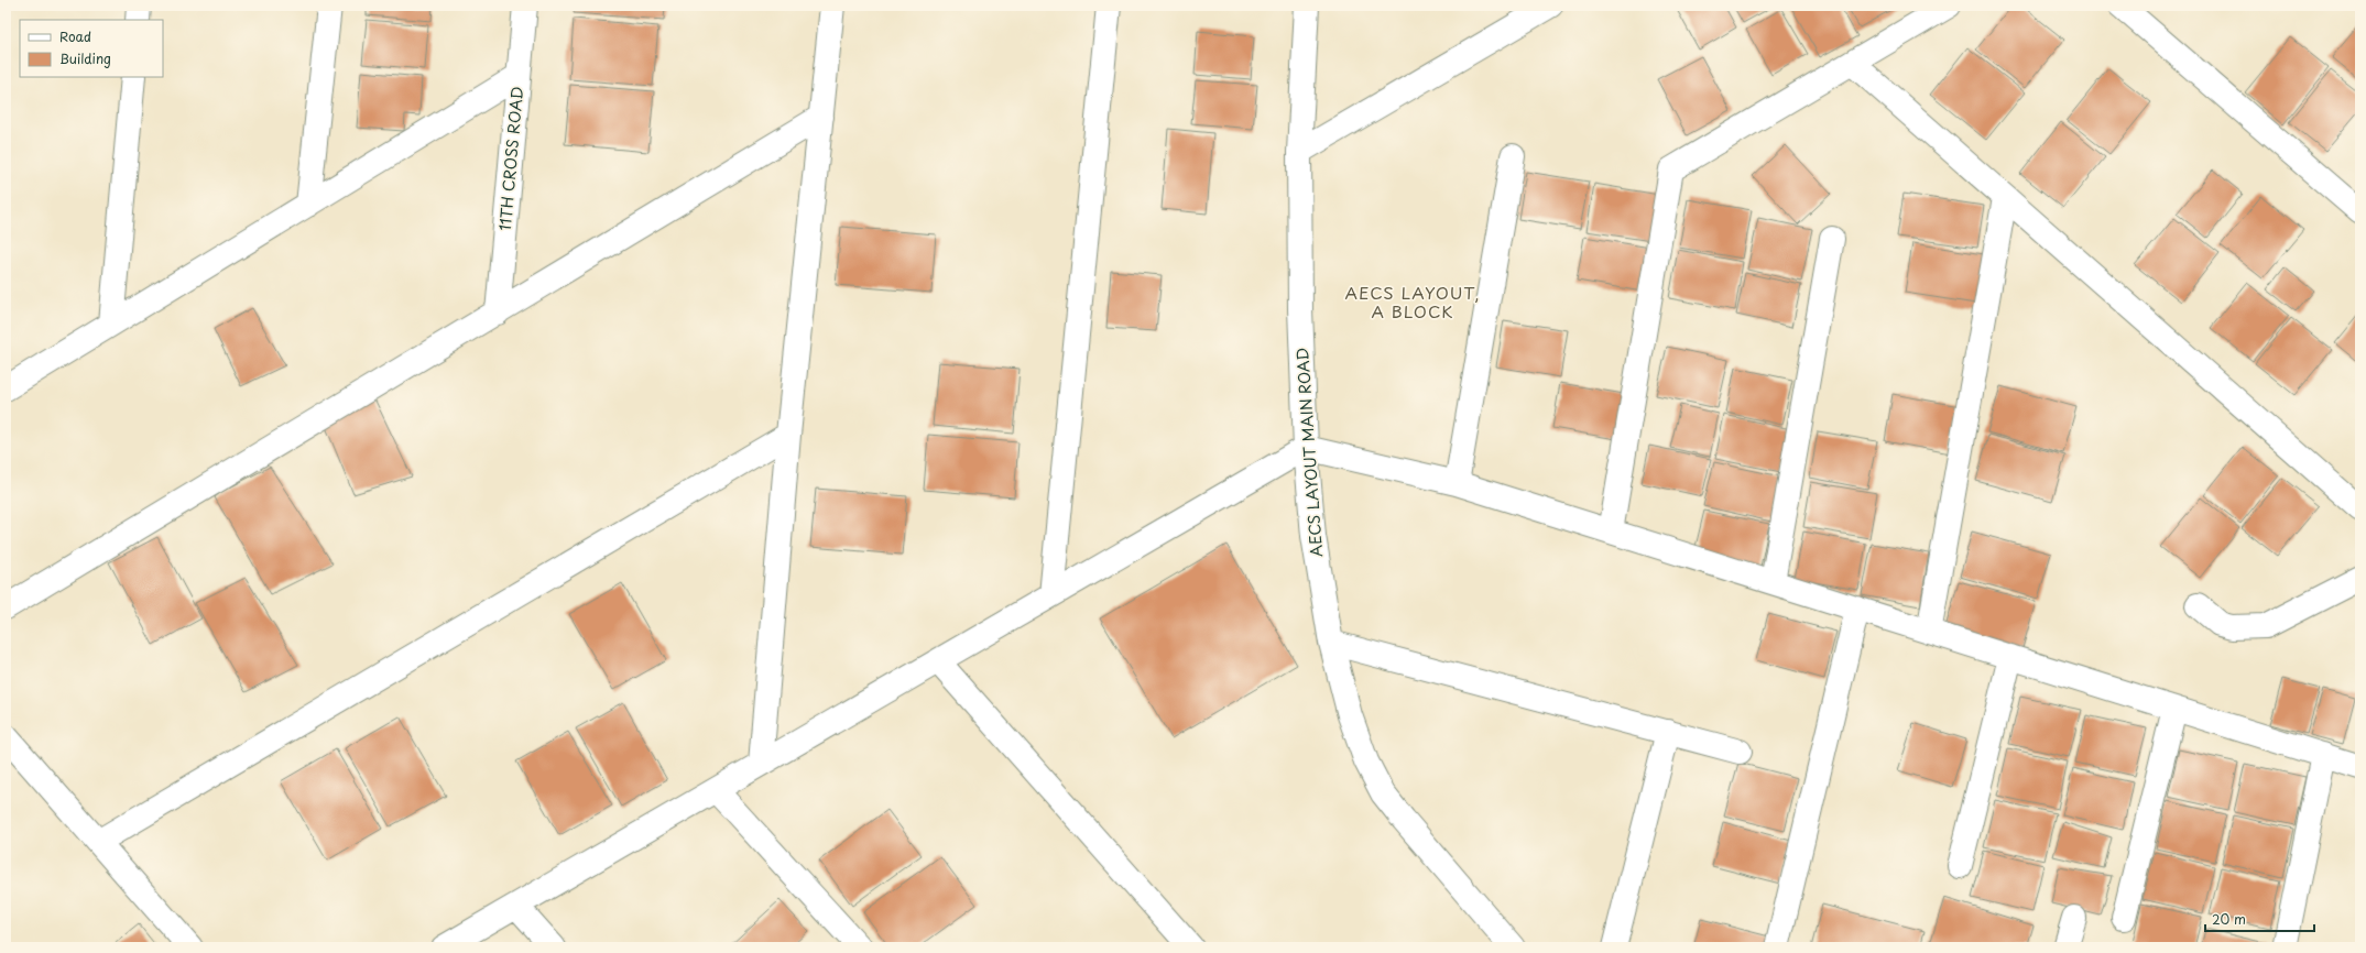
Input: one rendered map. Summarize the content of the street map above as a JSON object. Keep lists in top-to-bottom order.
{
  "streets": {
    "street": ["11TH CROSS ROAD", "AECS LAYOUT MAIN ROAD"]
  },
  "districts": ["AECS LAYOUT, A BLOCK"],
  "legend": ["Road", "Building"],
  "scale_bar": "20 m"
}
